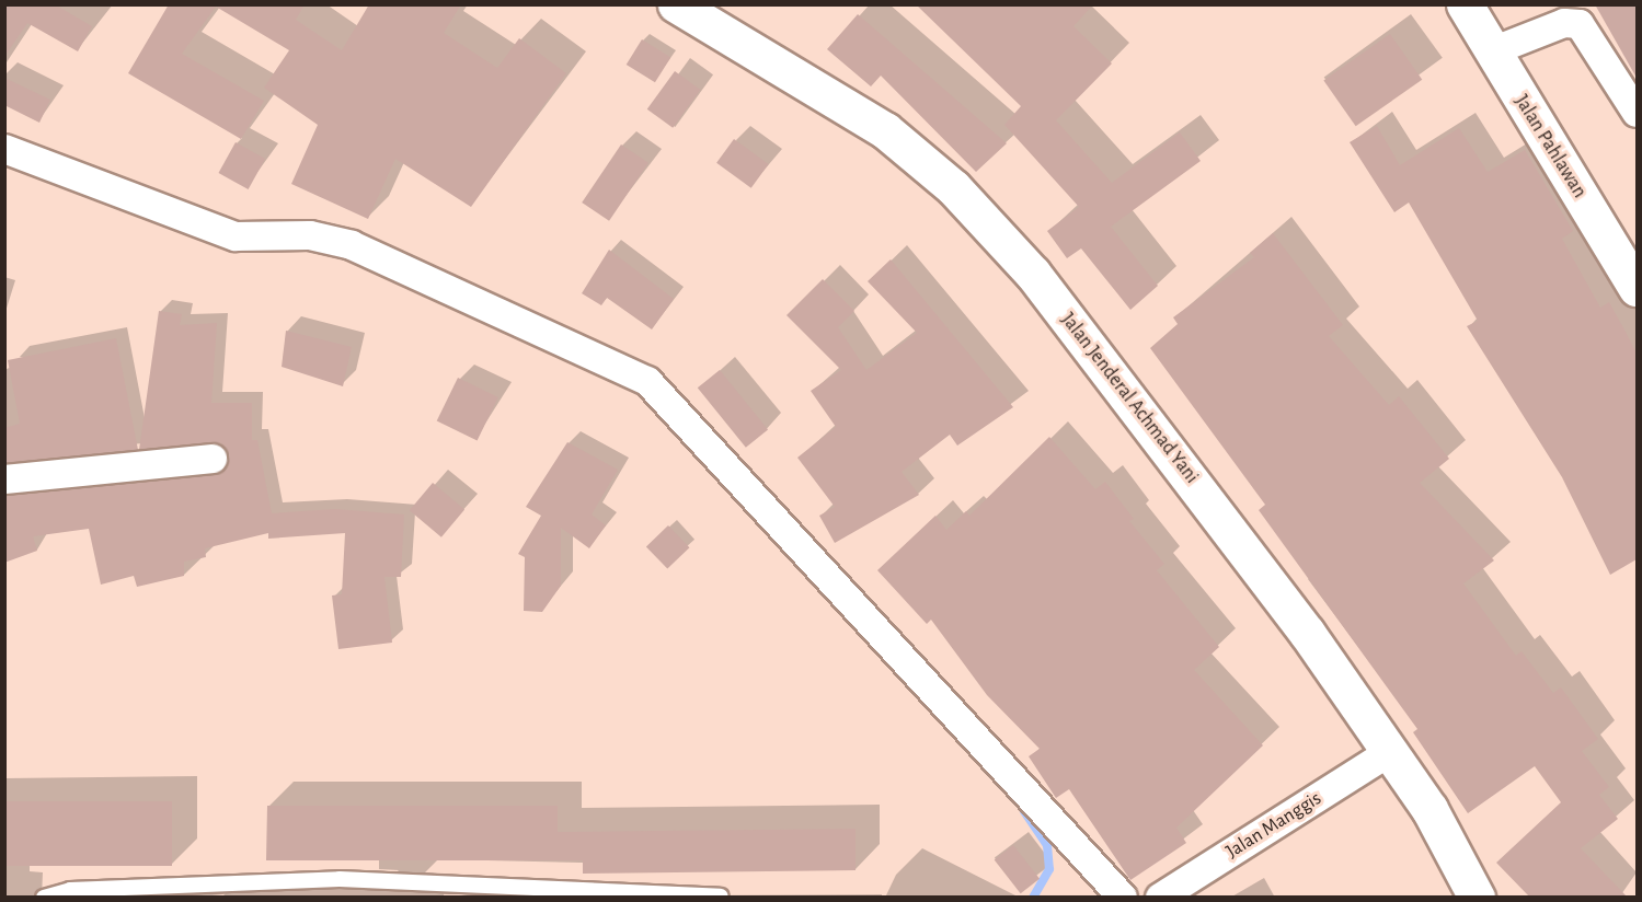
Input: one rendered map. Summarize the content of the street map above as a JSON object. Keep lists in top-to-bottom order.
{
  "streets": {
    "main road": ["Jalan Pahlawan", "Jalan Jenderal Achmad Yani"],
    "street": ["Jalan Manggis"]
  },
  "crossings": [
    ["Jalan Jenderal Achmad Yani", "Jalan Manggis"]
  ]
}
